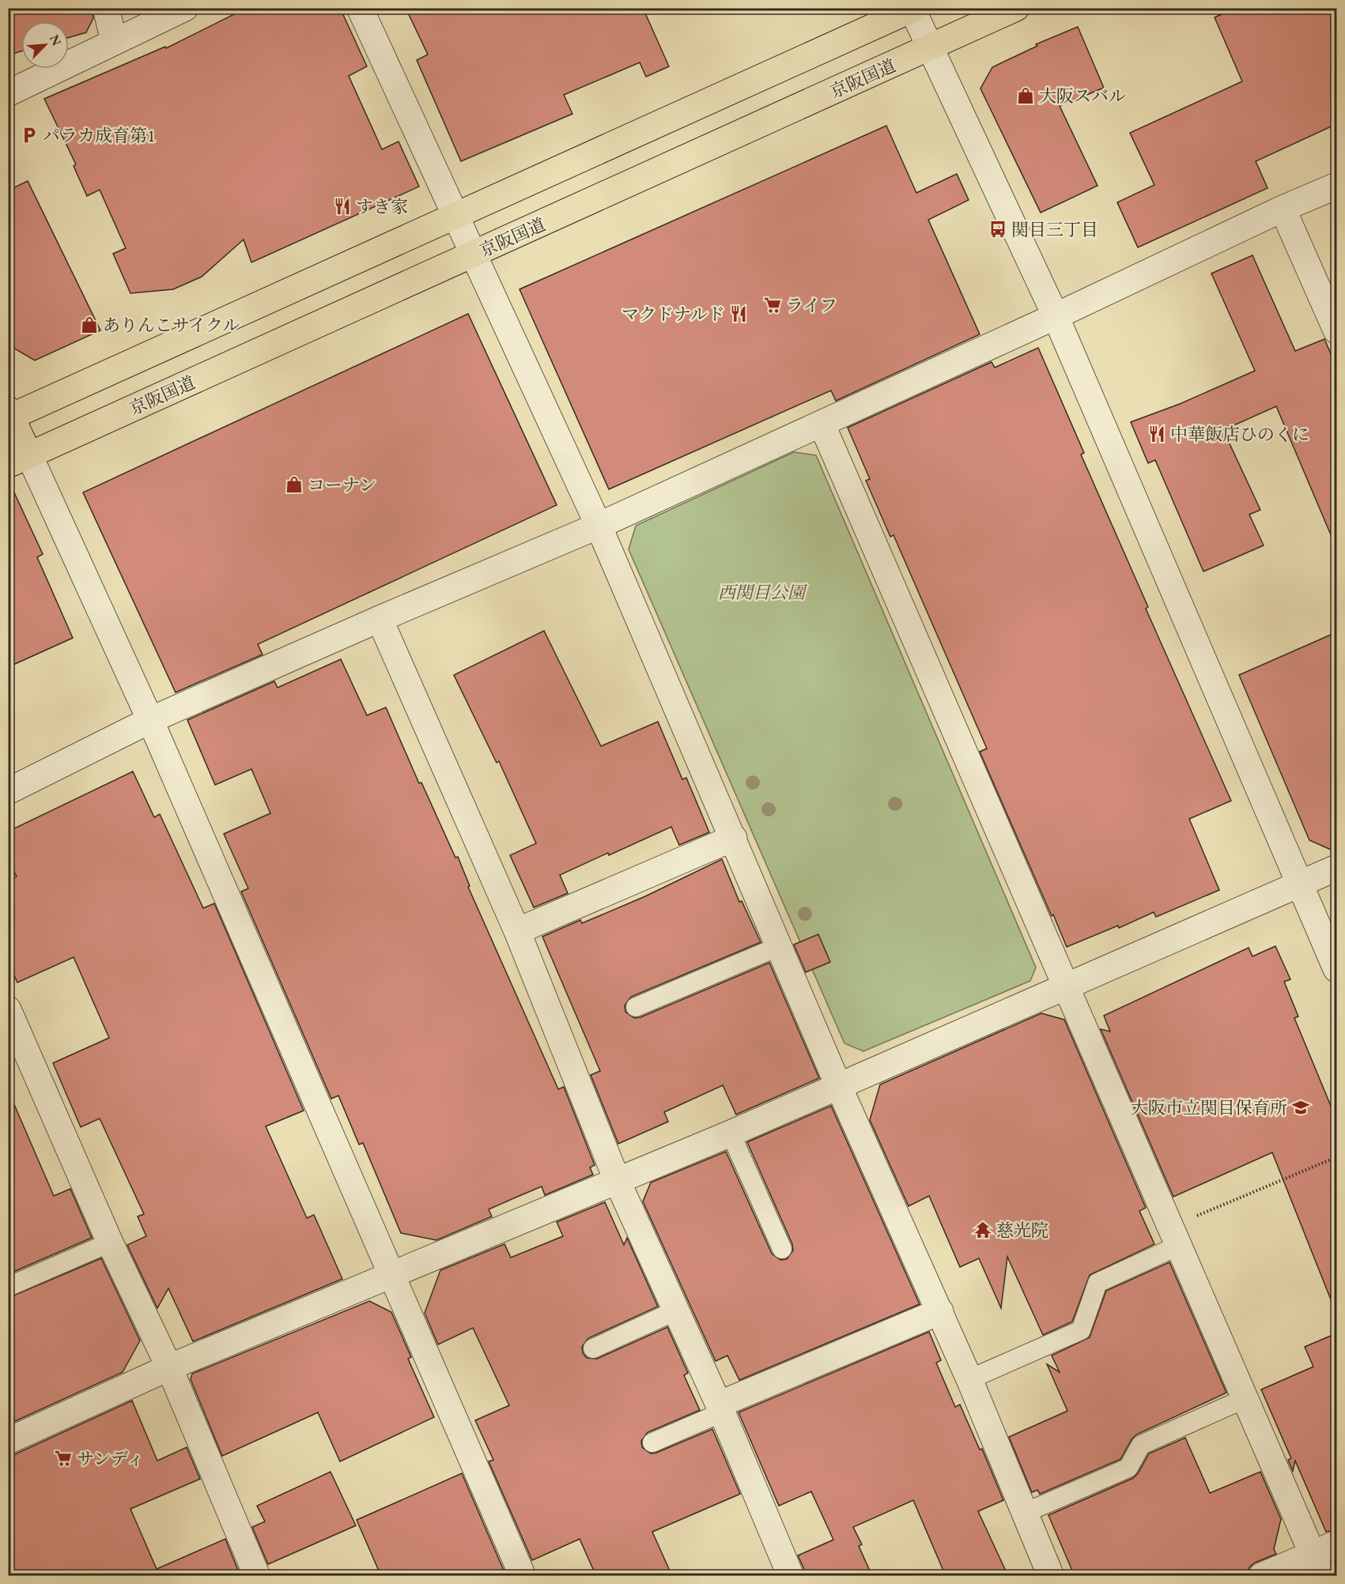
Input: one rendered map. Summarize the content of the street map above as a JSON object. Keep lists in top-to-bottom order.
{
  "streets": {
    "main road": ["京阪国道"]
  },
  "parks": ["西関目公園"],
  "places": {
    "shop": ["大阪スバル", "ありんこサイクル", "コーナン"],
    "parking": ["パラカ成育第1"],
    "restaurant": ["すき家", "マクドナルド", "中華飯店ひのくに"],
    "bus stop": ["関目三丁目"],
    "supermarket": ["ライフ", "サンディ"],
    "school or university": ["大阪市立関目保育所"],
    "temple": ["慈光院"]
  },
  "north": "top right"
}
